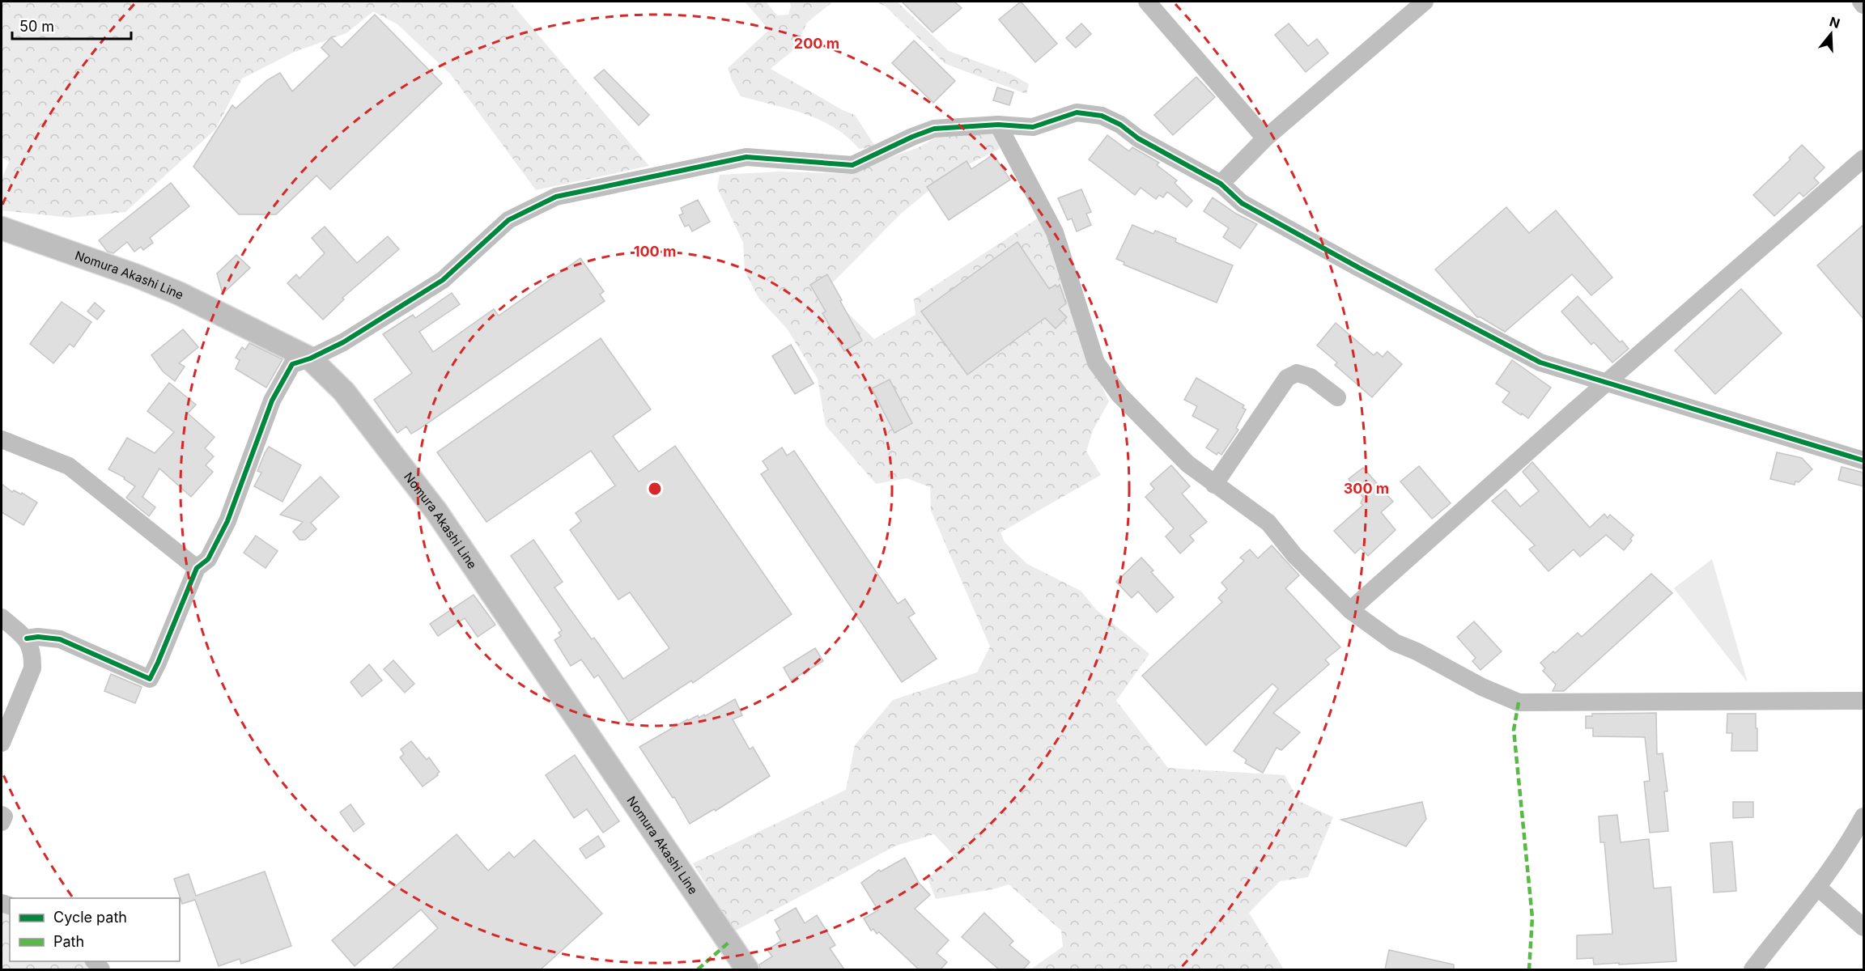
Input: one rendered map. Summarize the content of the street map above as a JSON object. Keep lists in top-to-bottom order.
{
  "streets": {
    "main road": ["Nomura Akashi Line"]
  },
  "legend": ["Cycle path", "Path"],
  "scale_bar": "50 m",
  "north": "top",
  "rings": ["200 m", "100 m", "300 m"]
}
